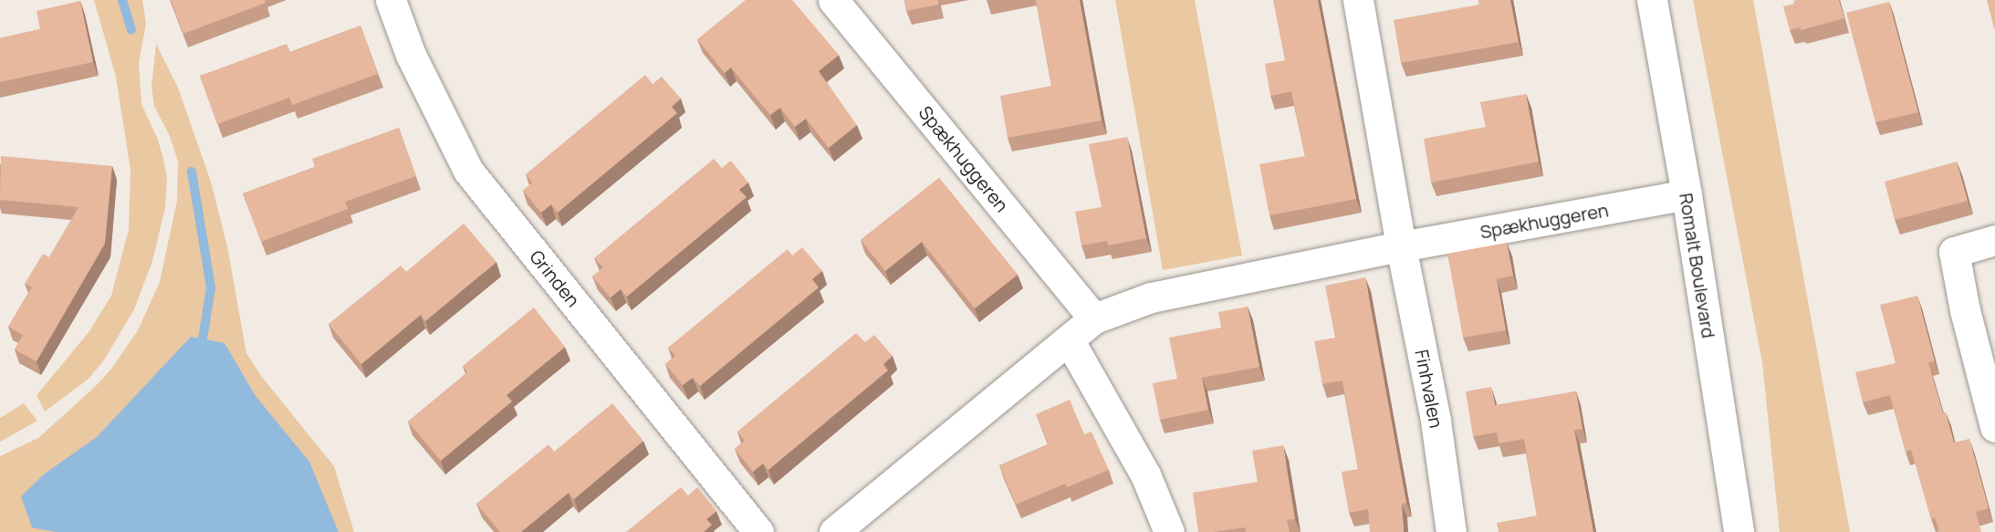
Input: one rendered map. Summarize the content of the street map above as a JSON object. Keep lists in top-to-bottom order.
{
  "streets": {
    "street": [
      "Spækhuggeren",
      "Romalt Boulevard",
      "Grinden",
      "Finhvalen"
    ]
  },
  "crossings": [
    ["Spækhuggeren", "Romalt Boulevard"],
    ["Spækhuggeren", "Finhvalen"]
  ]
}
